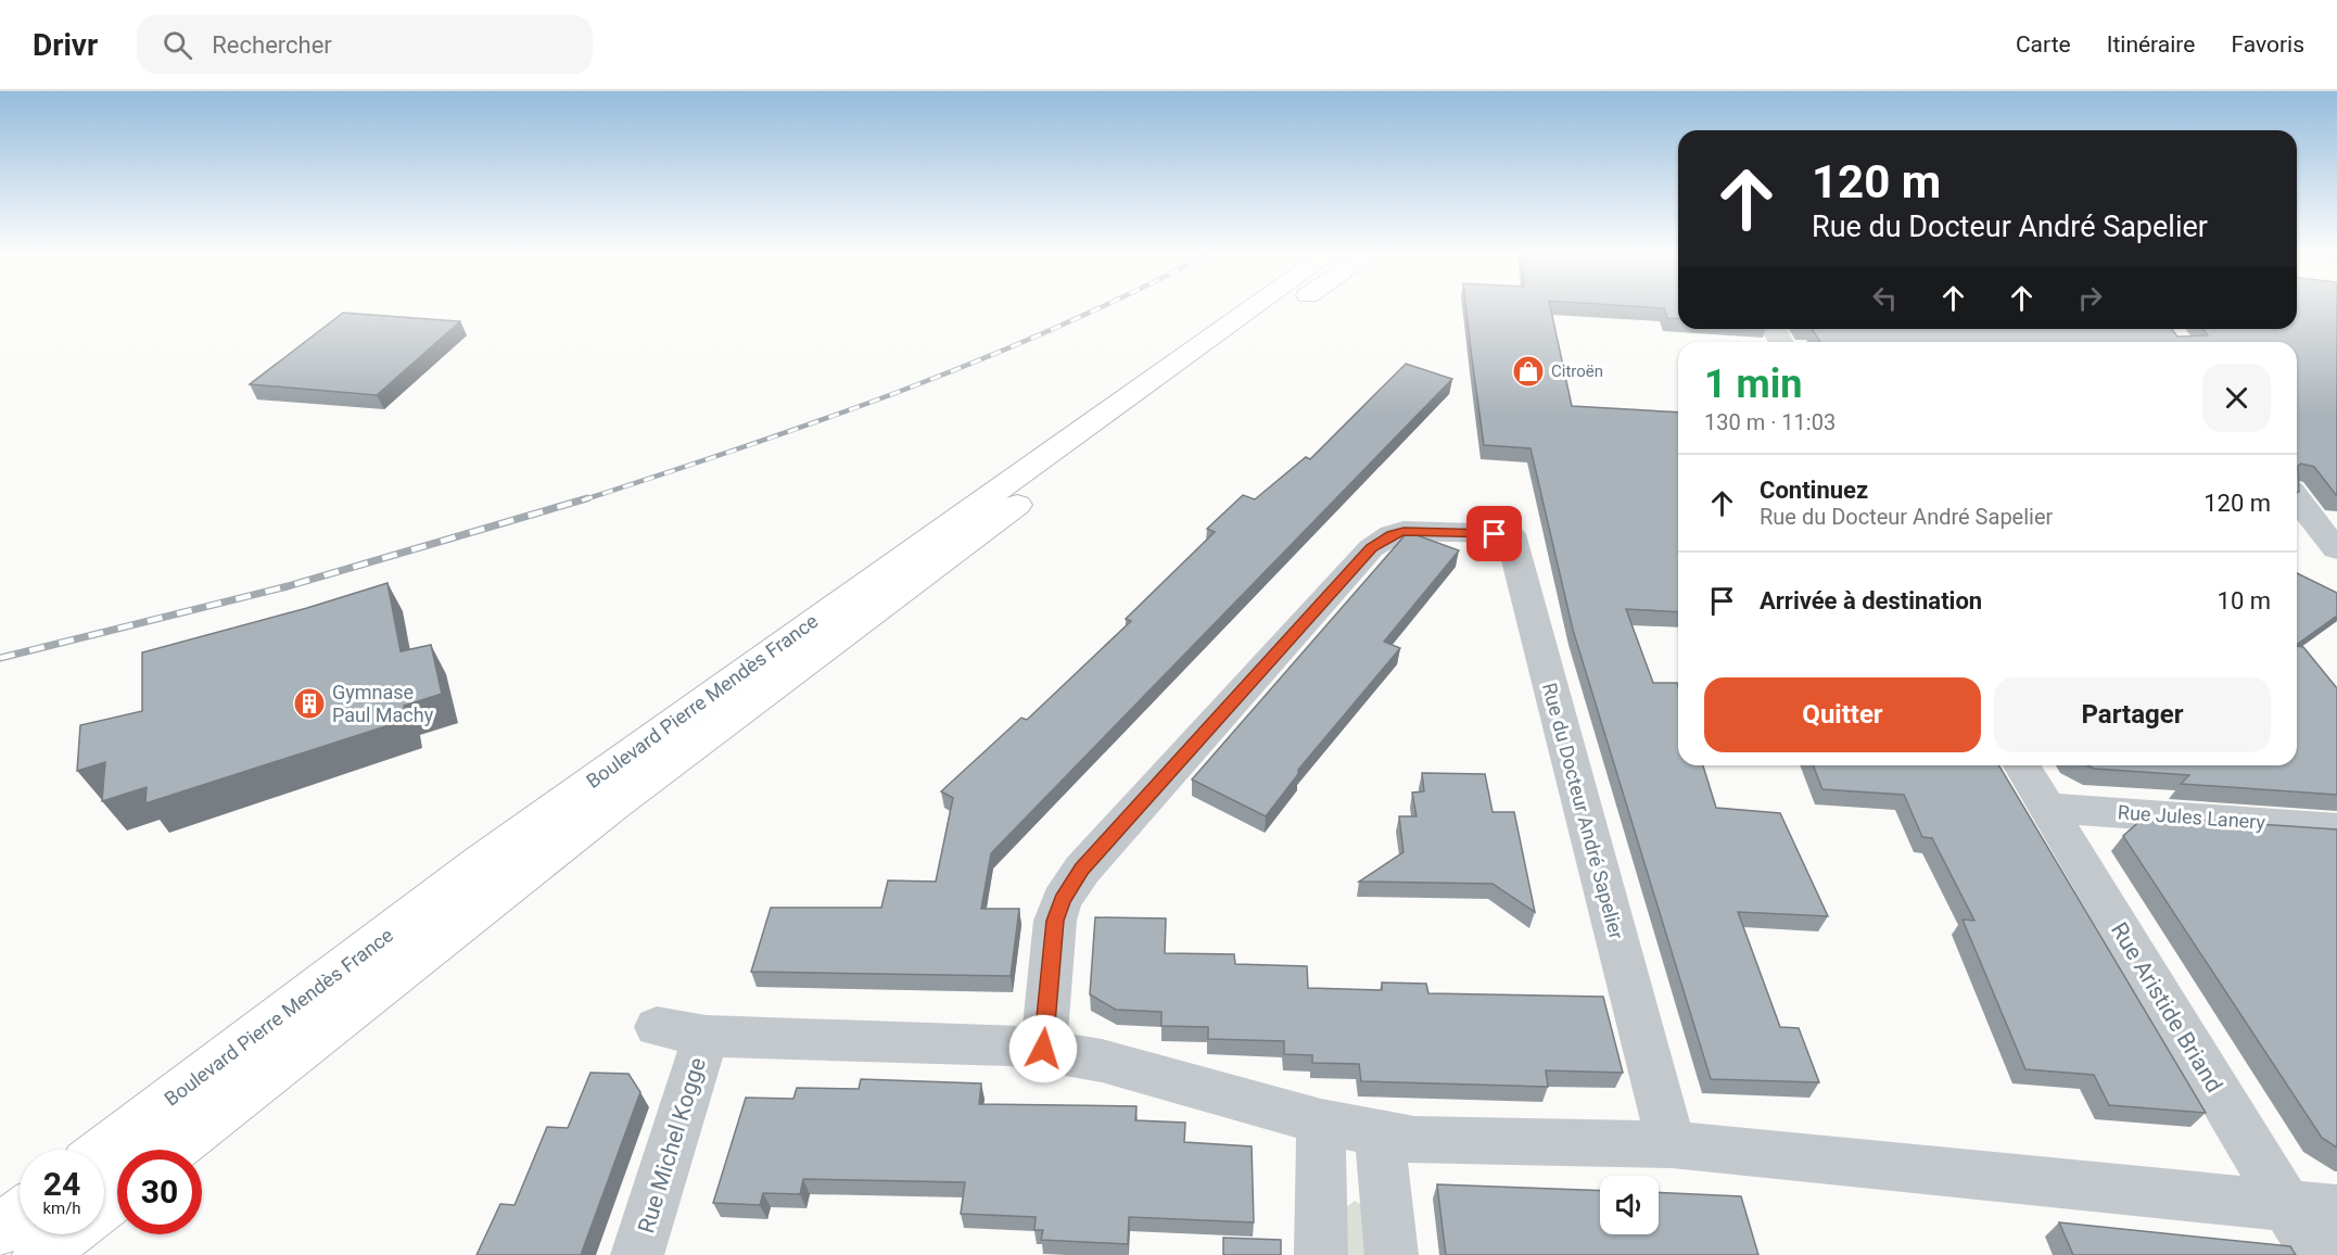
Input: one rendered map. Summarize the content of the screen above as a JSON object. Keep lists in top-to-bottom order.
{
  "streets": {
    "main road": ["Boulevard Pierre Mendès France"],
    "street": [
      "Rue du Docteur André Sapelier",
      "Rue Jules Lanery",
      "Rue Aristide Briand",
      "Rue Michel Kogge"
    ]
  },
  "crossings": [
    ["Rue Jules Lanery", "Rue Aristide Briand"]
  ],
  "places": {
    "shop": ["Citroën"],
    "building": ["Gymnase Paul Machy"]
  },
  "page": {
    "header": "Drivr",
    "search": "Rechercher",
    "nav": ["Carte", "Itinéraire", "Favoris"],
    "turn": ["120 m", "Rue du Docteur André Sapelier"],
    "heading": ["1 min", "130 m · 11:03"],
    "list": [
      {
        "name": "Continuez",
        "note": "Rue du Docteur André Sapelier",
        "value": "120 m"
      },
      {
        "name": "Arrivée à destination",
        "value": "10 m"
      }
    ],
    "buttons": ["Quitter", "Partager"],
    "speed": "24 km/h",
    "limit": "30"
  }
}
